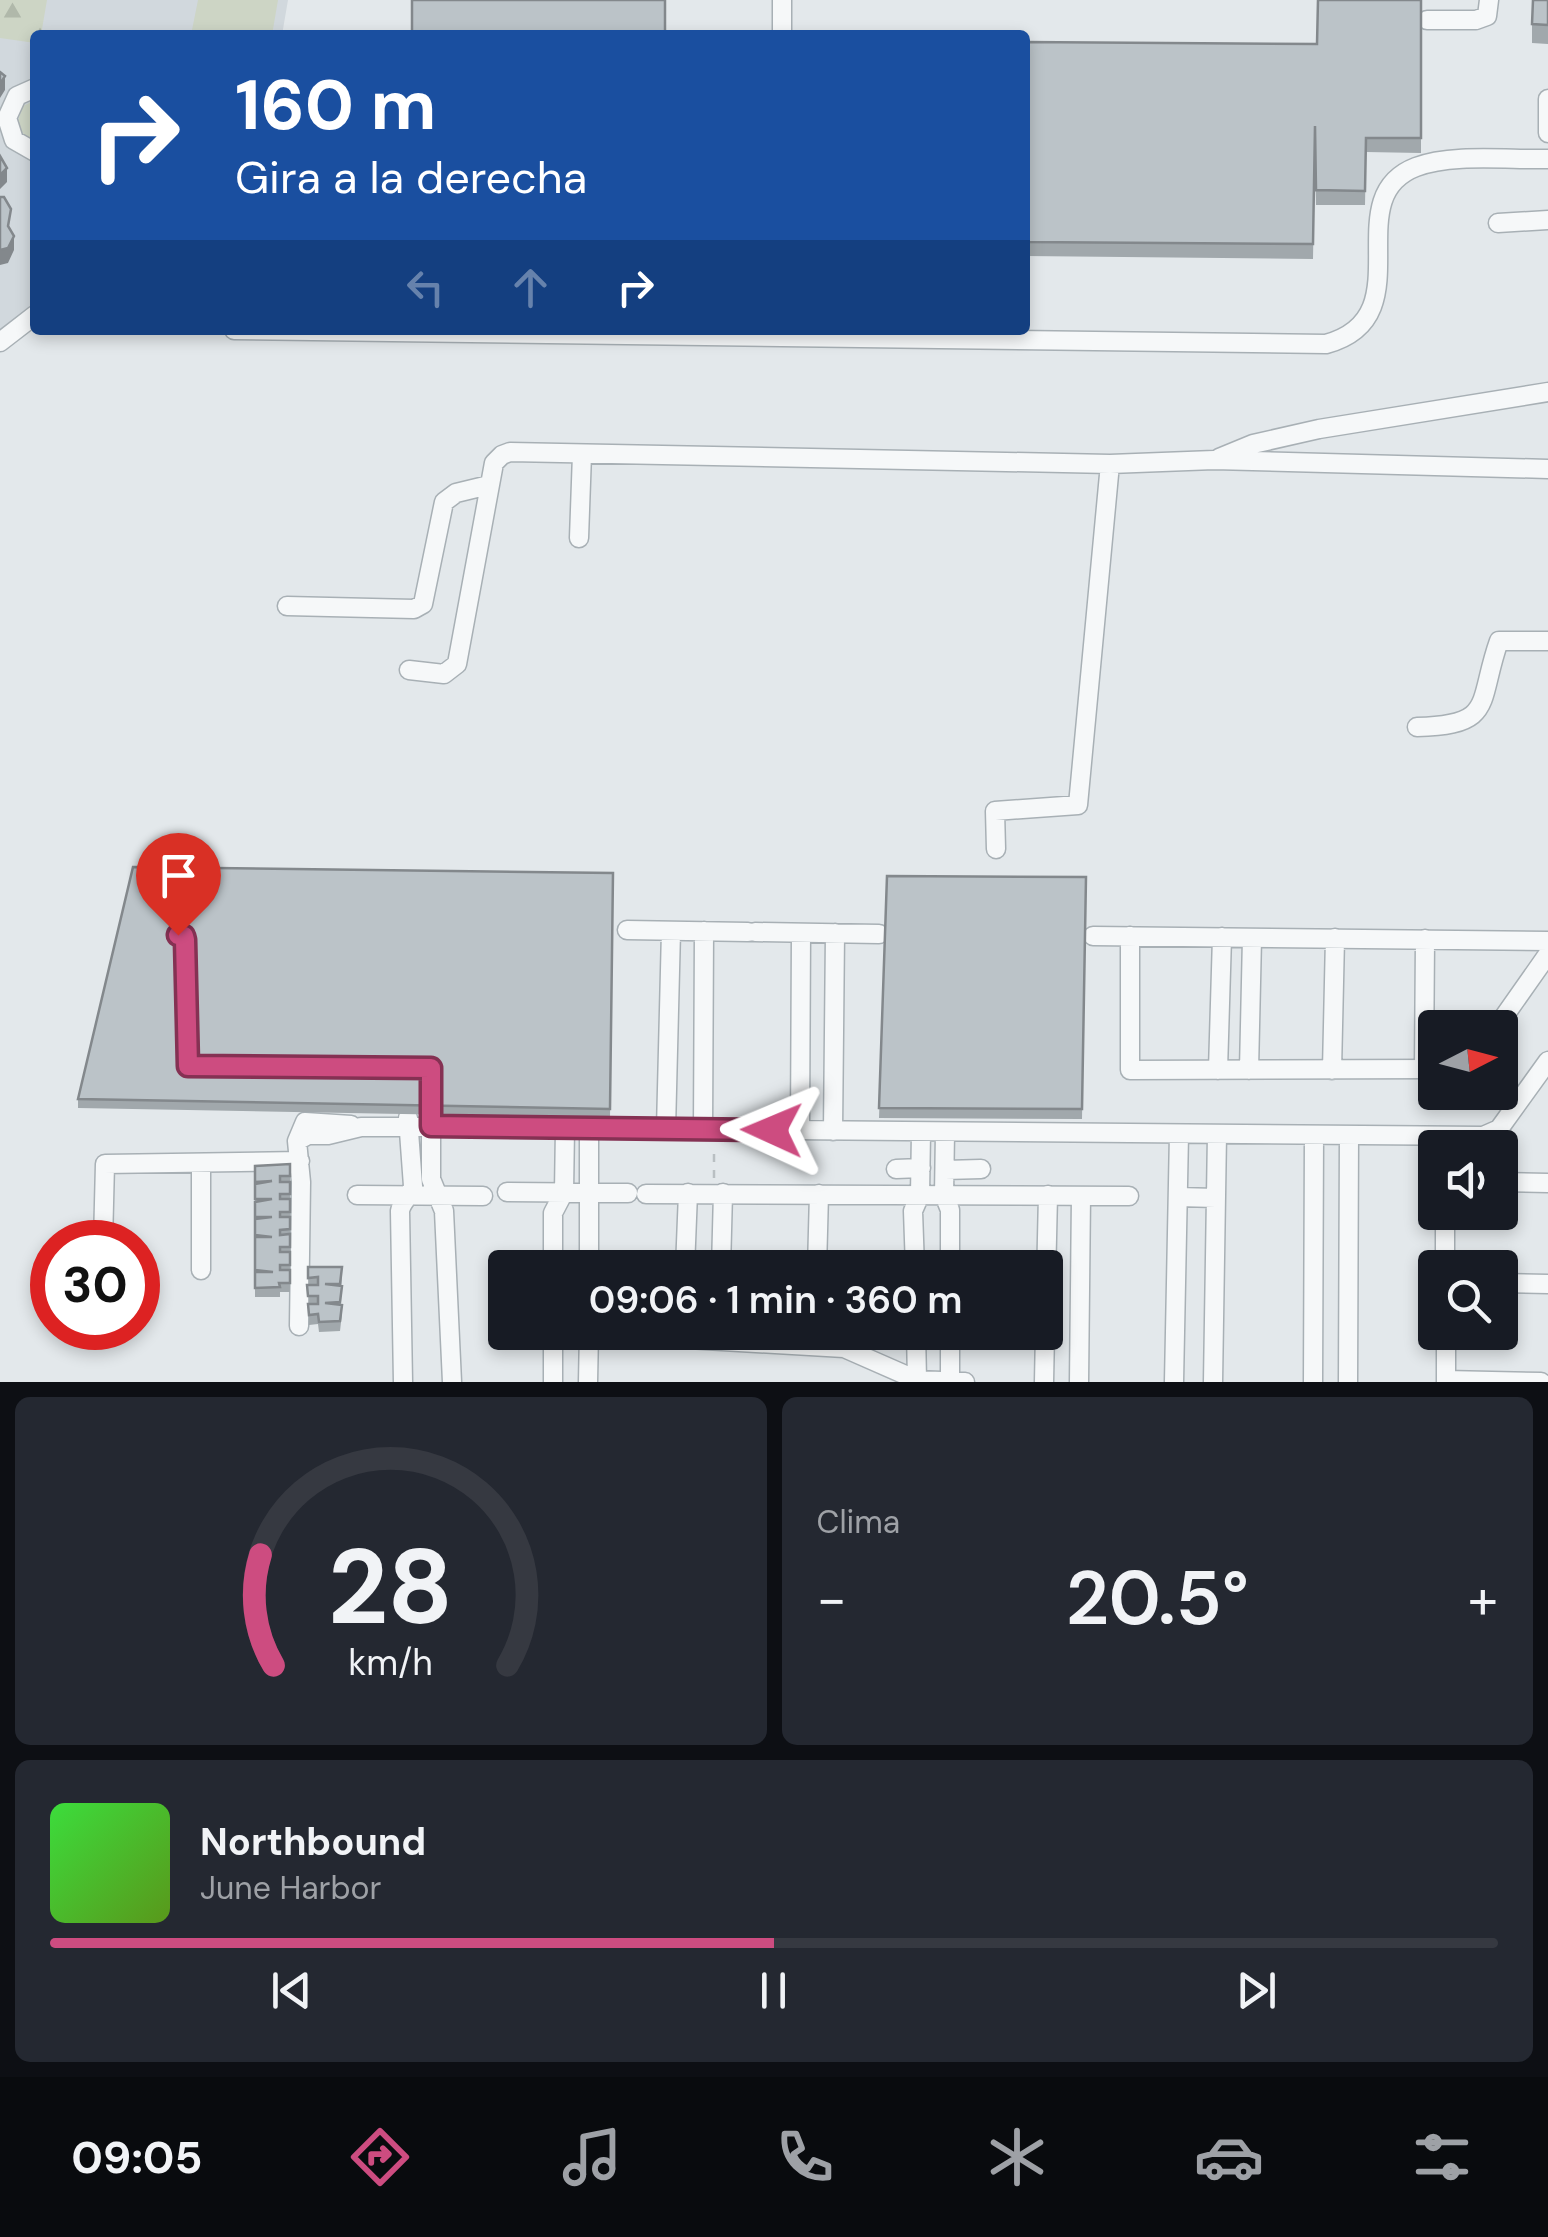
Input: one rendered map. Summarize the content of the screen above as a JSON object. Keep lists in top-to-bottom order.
{
  "north": "right",
  "page": {
    "turn": ["160 m", "Gira a la derecha"],
    "limit": "30",
    "trip": "09:06 · 1 min · 360 m",
    "tile": "Clima",
    "heat": ["−", "20.5°", "+"],
    "song": ["Northbound", "June Harbor"],
    "tabs": "09:05",
    "gauge": ["28", "km/h"]
  }
}
